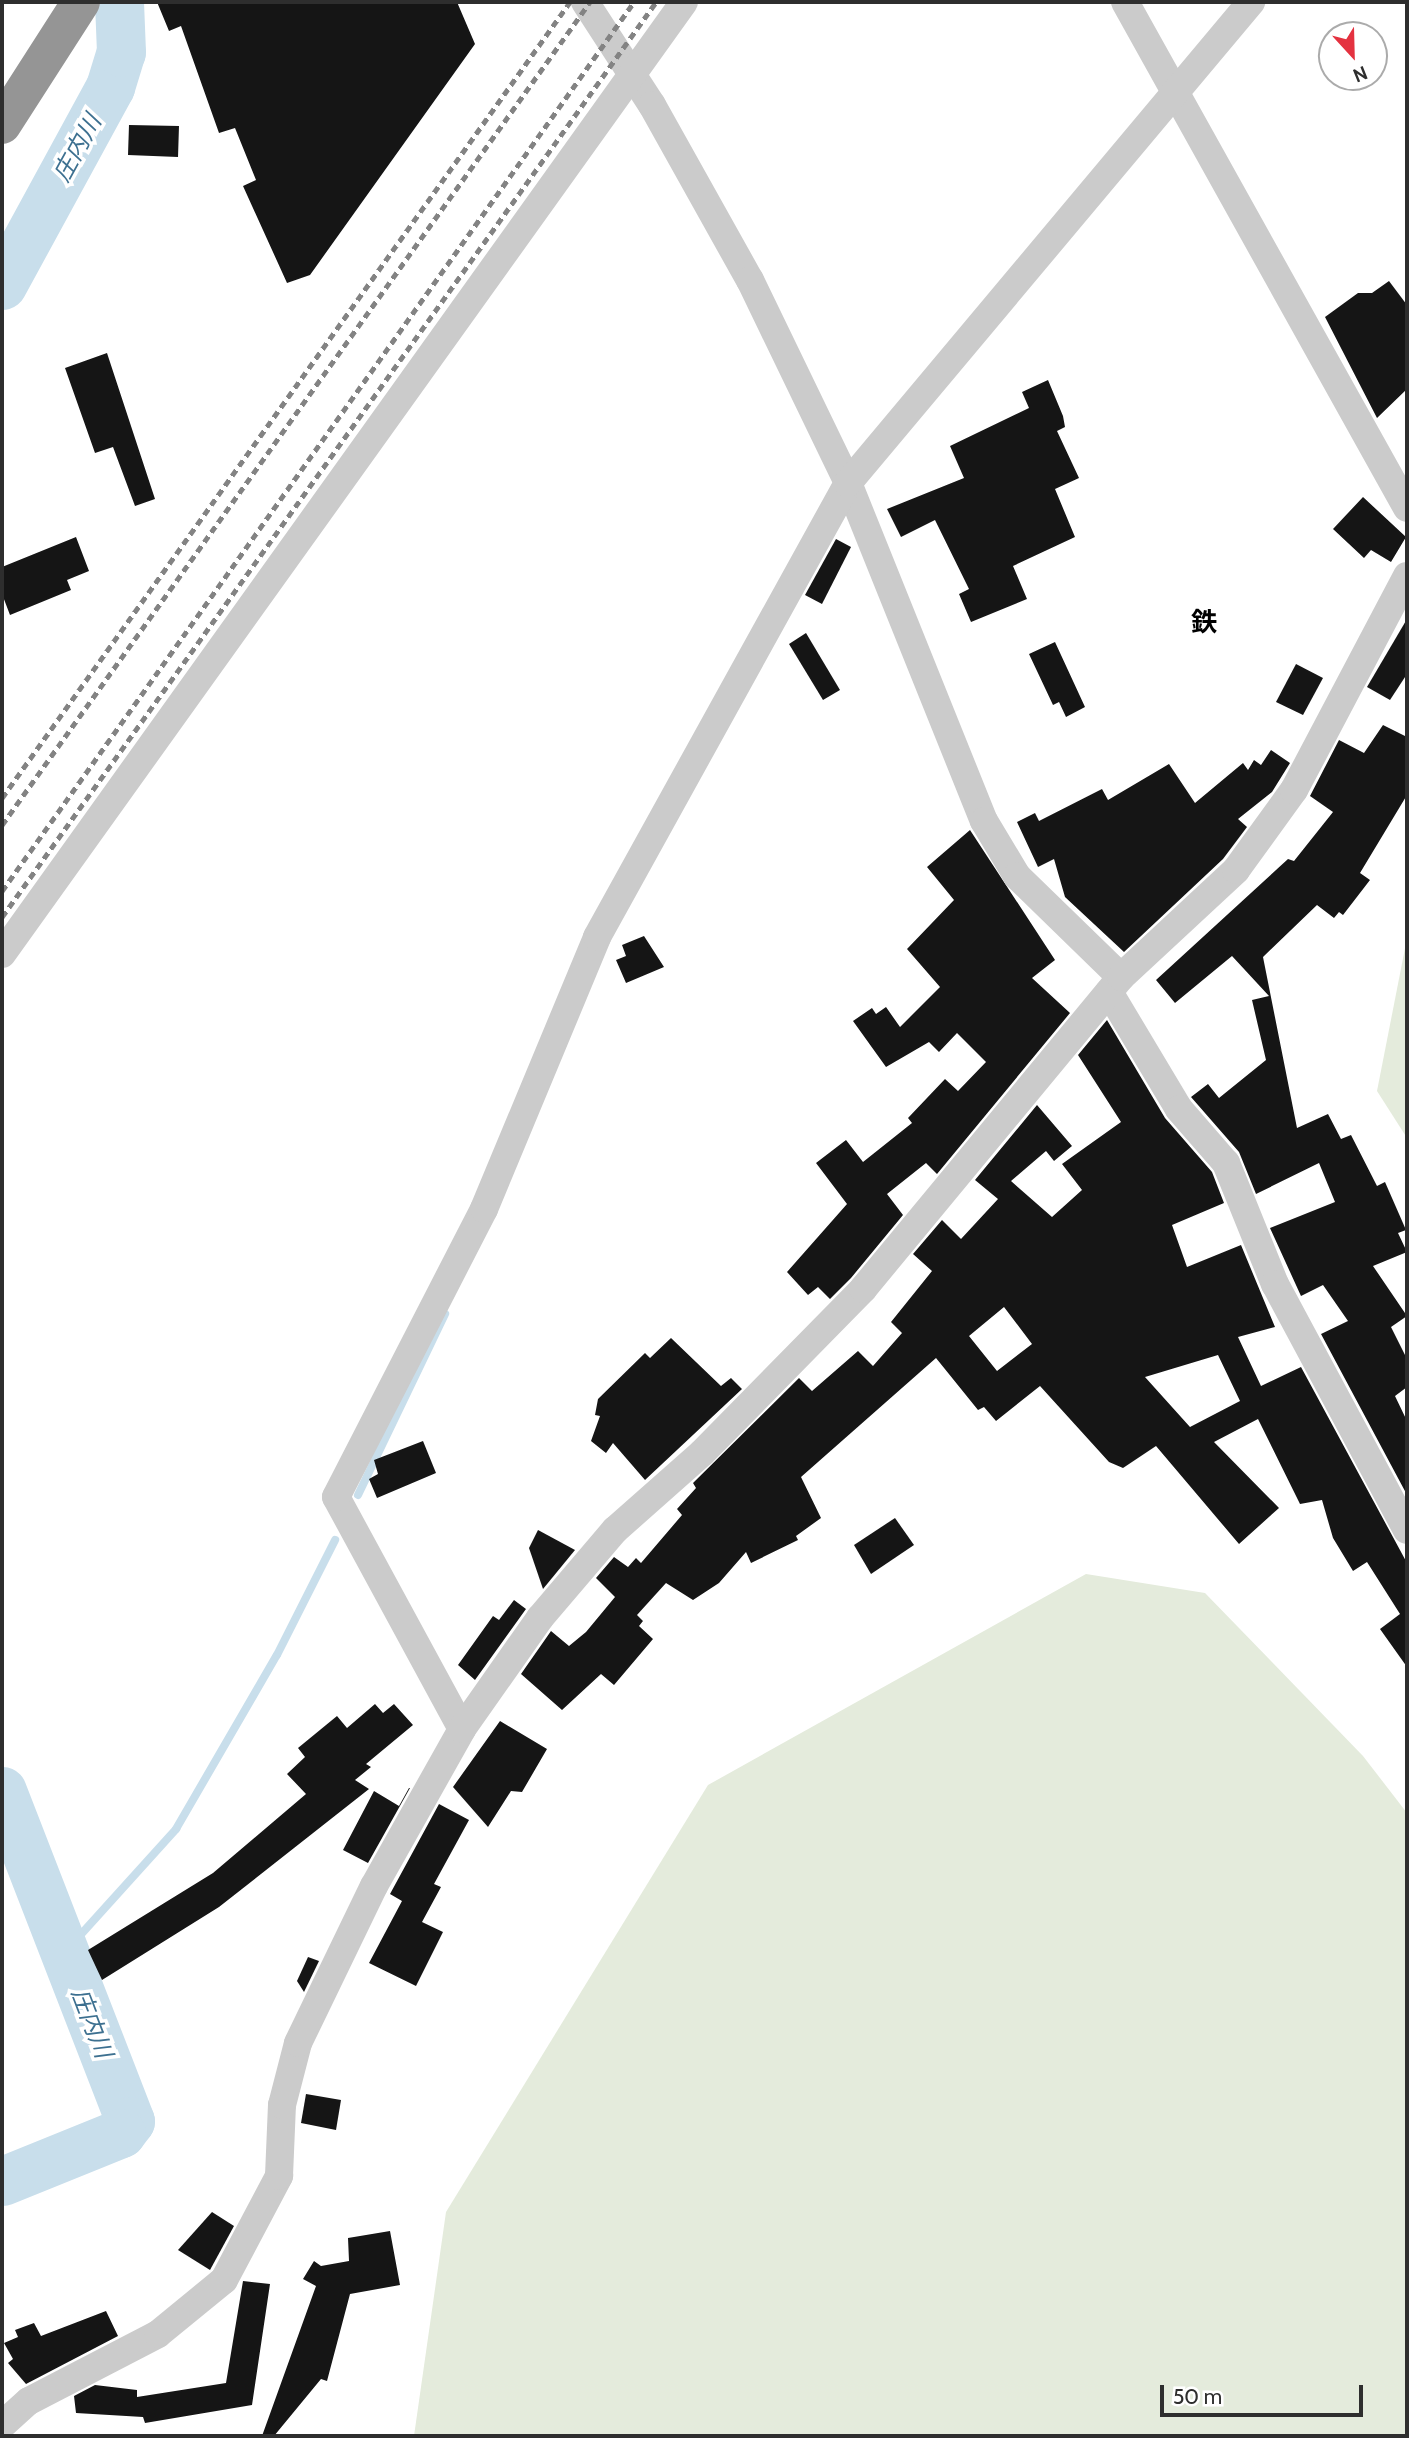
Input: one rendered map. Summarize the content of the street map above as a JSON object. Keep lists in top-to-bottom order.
{
  "districts": ["鉄"],
  "water": ["庄内川"],
  "scale_bar": "50 m",
  "north": "bottom"
}
